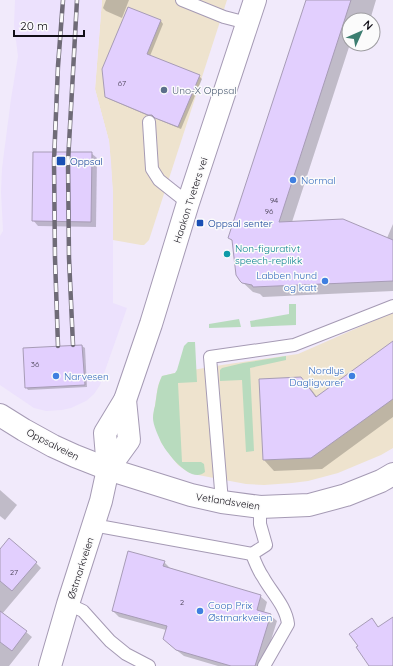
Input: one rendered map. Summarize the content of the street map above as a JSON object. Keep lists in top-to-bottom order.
{
  "streets": {
    "street": [
      "Haakon Tveters vei",
      "Oppsalveien",
      "Vetlandsveien",
      "Østmarkveien"
    ]
  },
  "crossings": [
    ["Haakon Tveters vei", "Oppsalveien"],
    ["Haakon Tveters vei", "Vetlandsveien"],
    ["Haakon Tveters vei", "Østmarkveien"],
    ["Oppsalveien", "Vetlandsveien"],
    ["Oppsalveien", "Østmarkveien"],
    ["Vetlandsveien", "Østmarkveien"]
  ],
  "places": {
    "other": [
      "Uno-X Oppsal",
      "Normal",
      "Non-figurativt speech-replikk",
      "Labben hund og katt",
      "Narvesen",
      "Nordlys Dagligvarer",
      "Coop Prix Østmarkveien"
    ],
    "transit": ["Oppsal", "Oppsal senter"]
  },
  "house_numbers": [
    "67",
    "94",
    "96",
    "36",
    "27",
    "2"
  ],
  "scale_bar": "20 m",
  "north": "top right"
}
